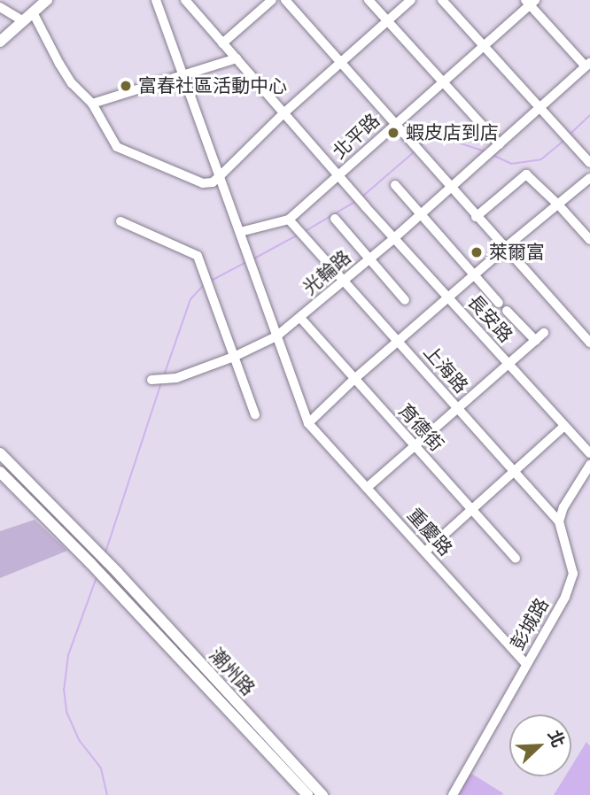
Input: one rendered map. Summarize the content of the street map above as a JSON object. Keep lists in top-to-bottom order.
{
  "streets": {
    "main road": ["潮州路"],
    "street": [
      "北平路",
      "光輪路",
      "長安路",
      "上海路",
      "育德街",
      "重慶路",
      "彭城路"
    ]
  },
  "crossings": [
    ["北平路", "長安路"],
    ["北平路", "上海路"],
    ["光輪路", "長安路"],
    ["光輪路", "上海路"],
    ["光輪路", "育德街"],
    ["上海路", "彭城路"],
    ["重慶路", "彭城路"]
  ],
  "places": ["富春社區活動中心", "蝦皮店到店", "萊爾富"],
  "north": "top right"
}
